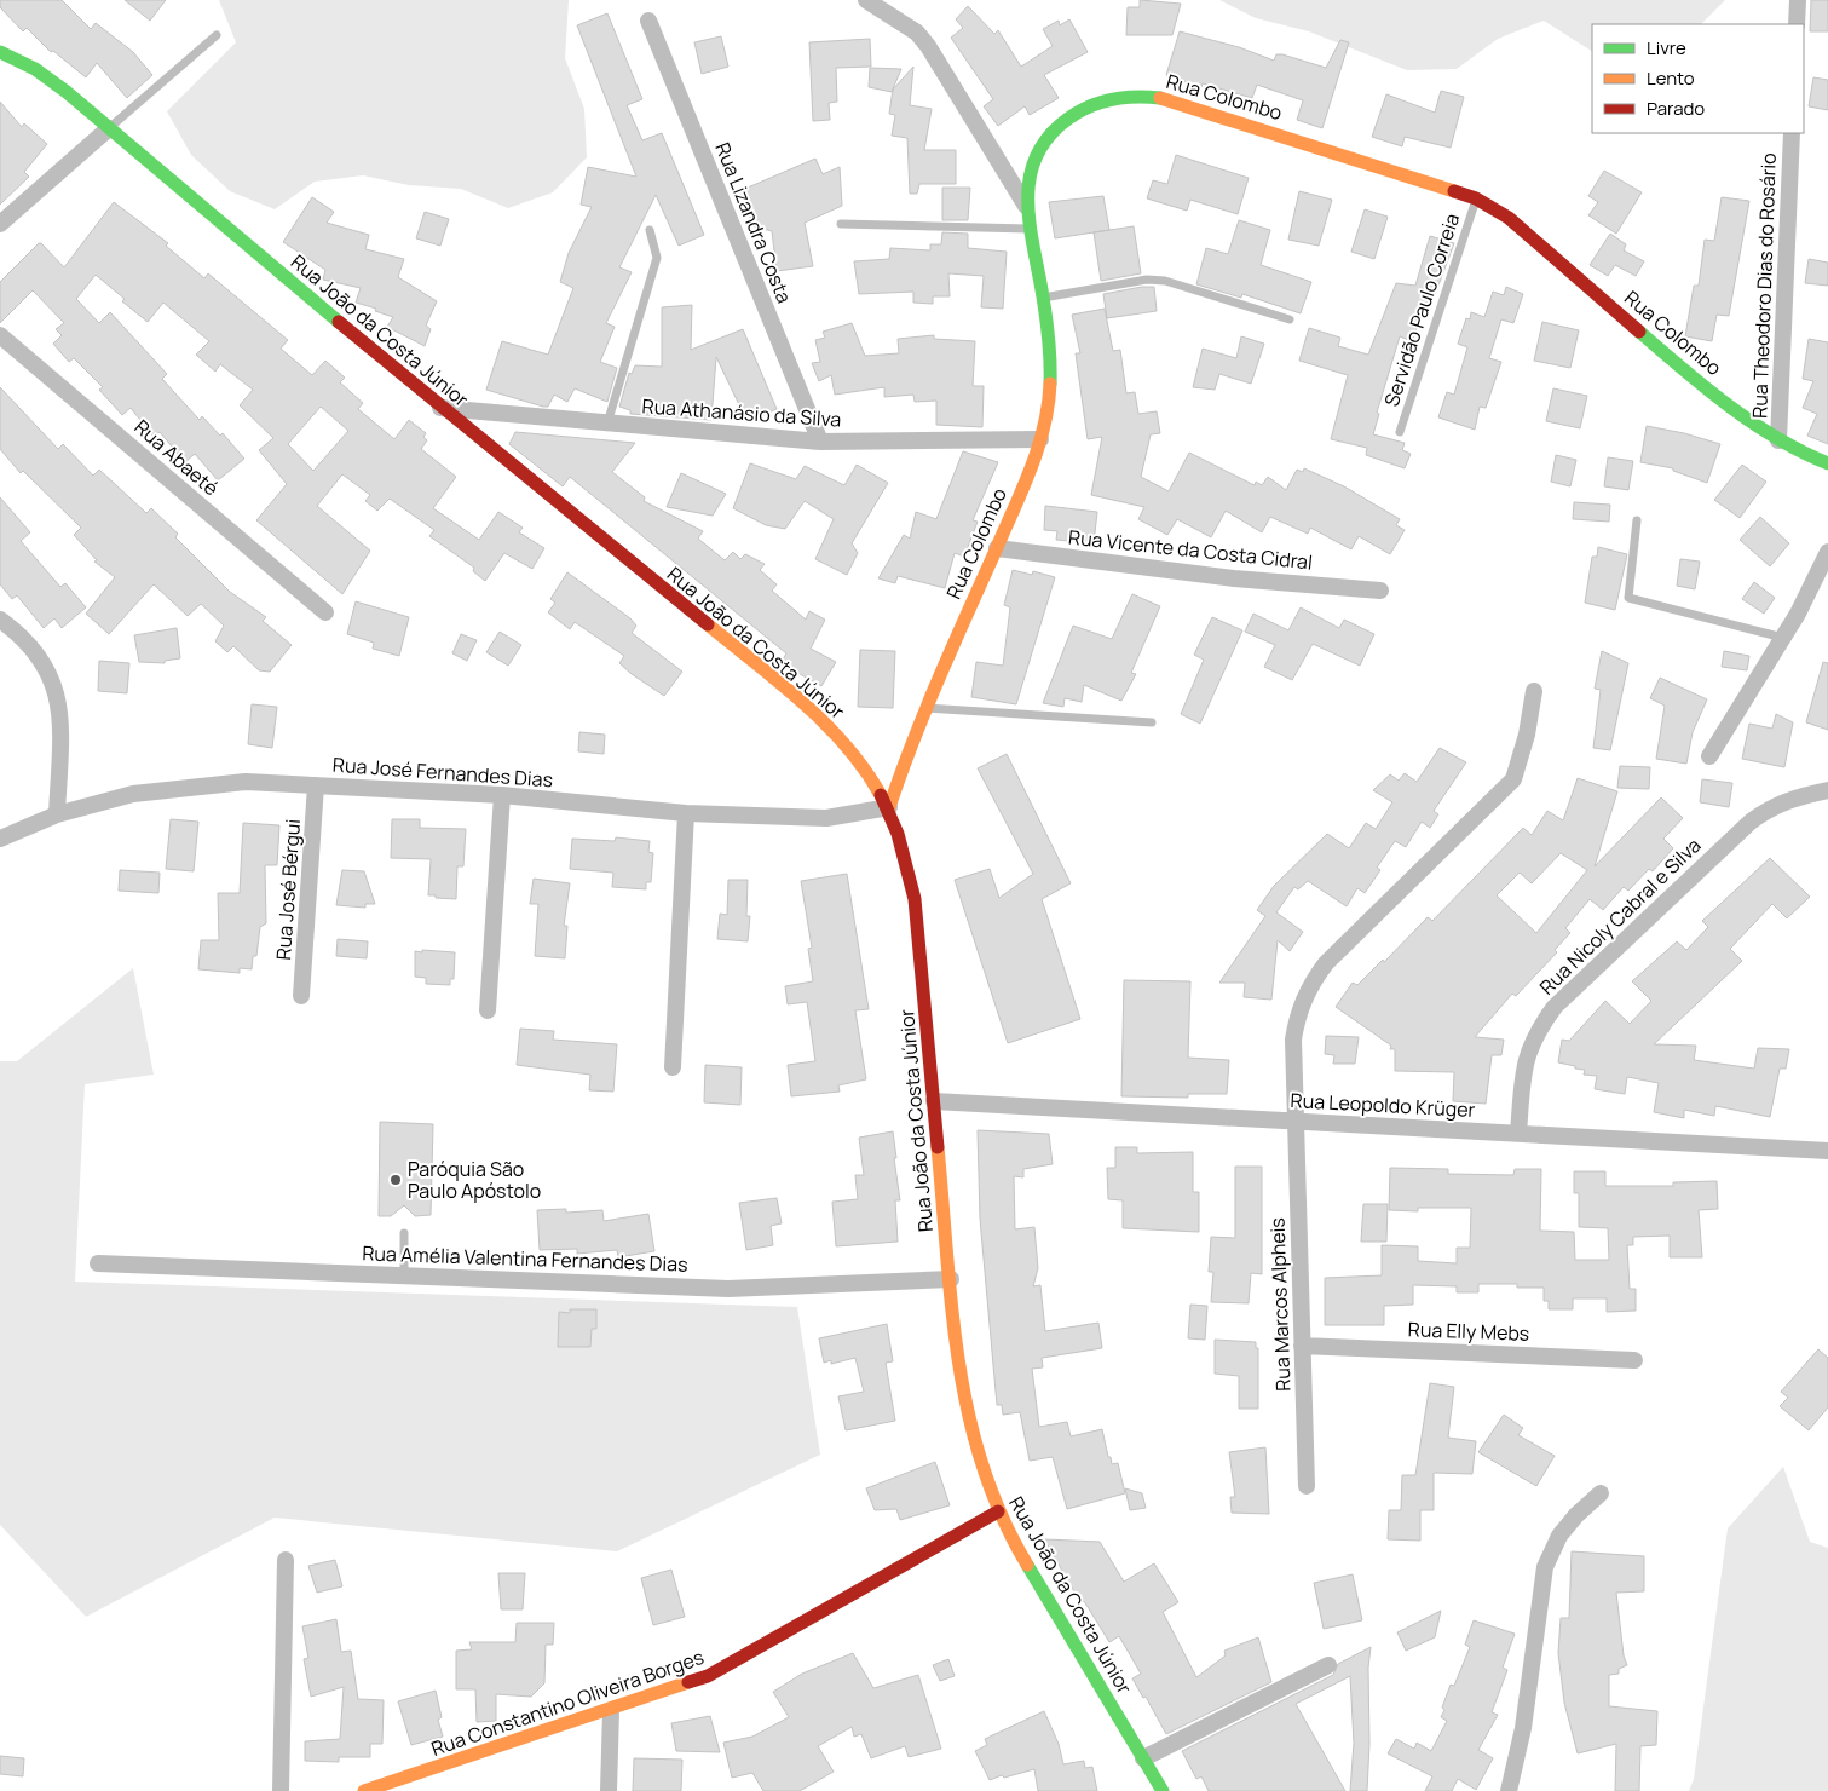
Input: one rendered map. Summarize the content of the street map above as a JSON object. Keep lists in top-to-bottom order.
{
  "streets": {
    "street": [
      "Rua Colombo",
      "Rua Lizandra Costa",
      "Rua Theodoro Dias do Rosário",
      "Rua João da Costa Júnior",
      "Rua Athanásio da Silva",
      "Rua Abaeté",
      "Rua Vicente da Costa Cidral",
      "Rua José Fernandes Dias",
      "Rua José Bérgui",
      "Rua Nicoly Cabral e Silva",
      "Rua Leopoldo Krüger",
      "Rua Amélia Valentina Fernandes Dias",
      "Rua Marcos Alpheis",
      "Rua Elly Mebs",
      "Rua Constantino Oliveira Borges"
    ],
    "lane": ["Servidão Paulo Correia"]
  },
  "crossings": [
    ["Rua Colombo", "Rua Theodoro Dias do Rosário"],
    ["Rua Colombo", "Servidão Paulo Correia"],
    ["Rua Colombo", "Rua João da Costa Júnior"],
    ["Rua Colombo", "Rua Athanásio da Silva"],
    ["Rua Colombo", "Rua Vicente da Costa Cidral"],
    ["Rua Colombo", "Rua José Fernandes Dias"],
    ["Rua Lizandra Costa", "Rua Athanásio da Silva"],
    ["Rua João da Costa Júnior", "Rua Athanásio da Silva"],
    ["Rua João da Costa Júnior", "Rua José Fernandes Dias"],
    ["Rua João da Costa Júnior", "Rua Leopoldo Krüger"],
    ["Rua João da Costa Júnior", "Rua Amélia Valentina Fernandes Dias"],
    ["Rua João da Costa Júnior", "Rua Constantino Oliveira Borges"],
    ["Rua José Fernandes Dias", "Rua José Bérgui"],
    ["Rua Nicoly Cabral e Silva", "Rua Leopoldo Krüger"],
    ["Rua Leopoldo Krüger", "Rua Marcos Alpheis"],
    ["Rua Marcos Alpheis", "Rua Elly Mebs"]
  ],
  "places": ["Paróquia São Paulo Apóstolo"],
  "legend": ["Livre", "Lento", "Parado"]
}
